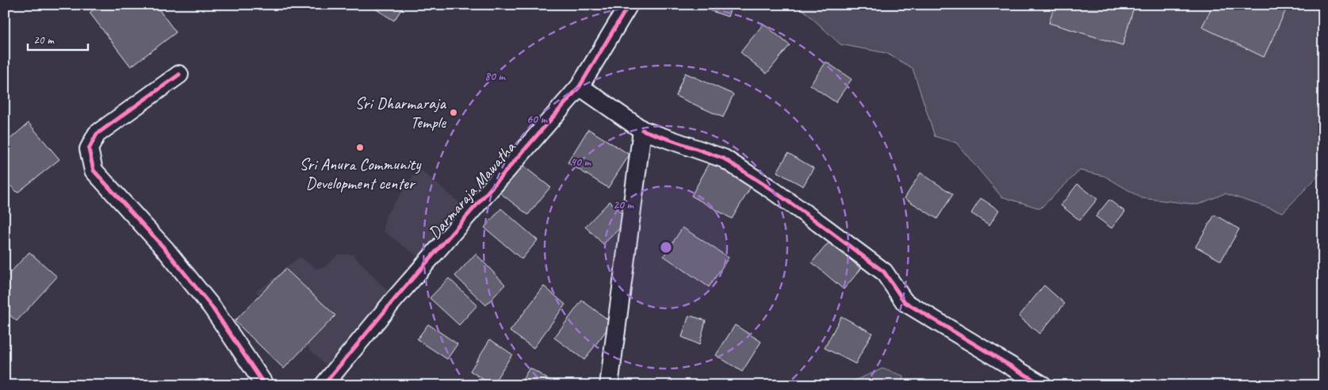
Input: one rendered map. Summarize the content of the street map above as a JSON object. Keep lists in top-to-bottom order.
{
  "streets": {
    "street": ["Darmaraja Mawatha"]
  },
  "places": ["Sri Dharmaraja Temple", "Sri Anura Community Development center"],
  "scale_bar": "20 m",
  "rings": [
    "80 m",
    "60 m",
    "40 m",
    "20 m"
  ]
}
